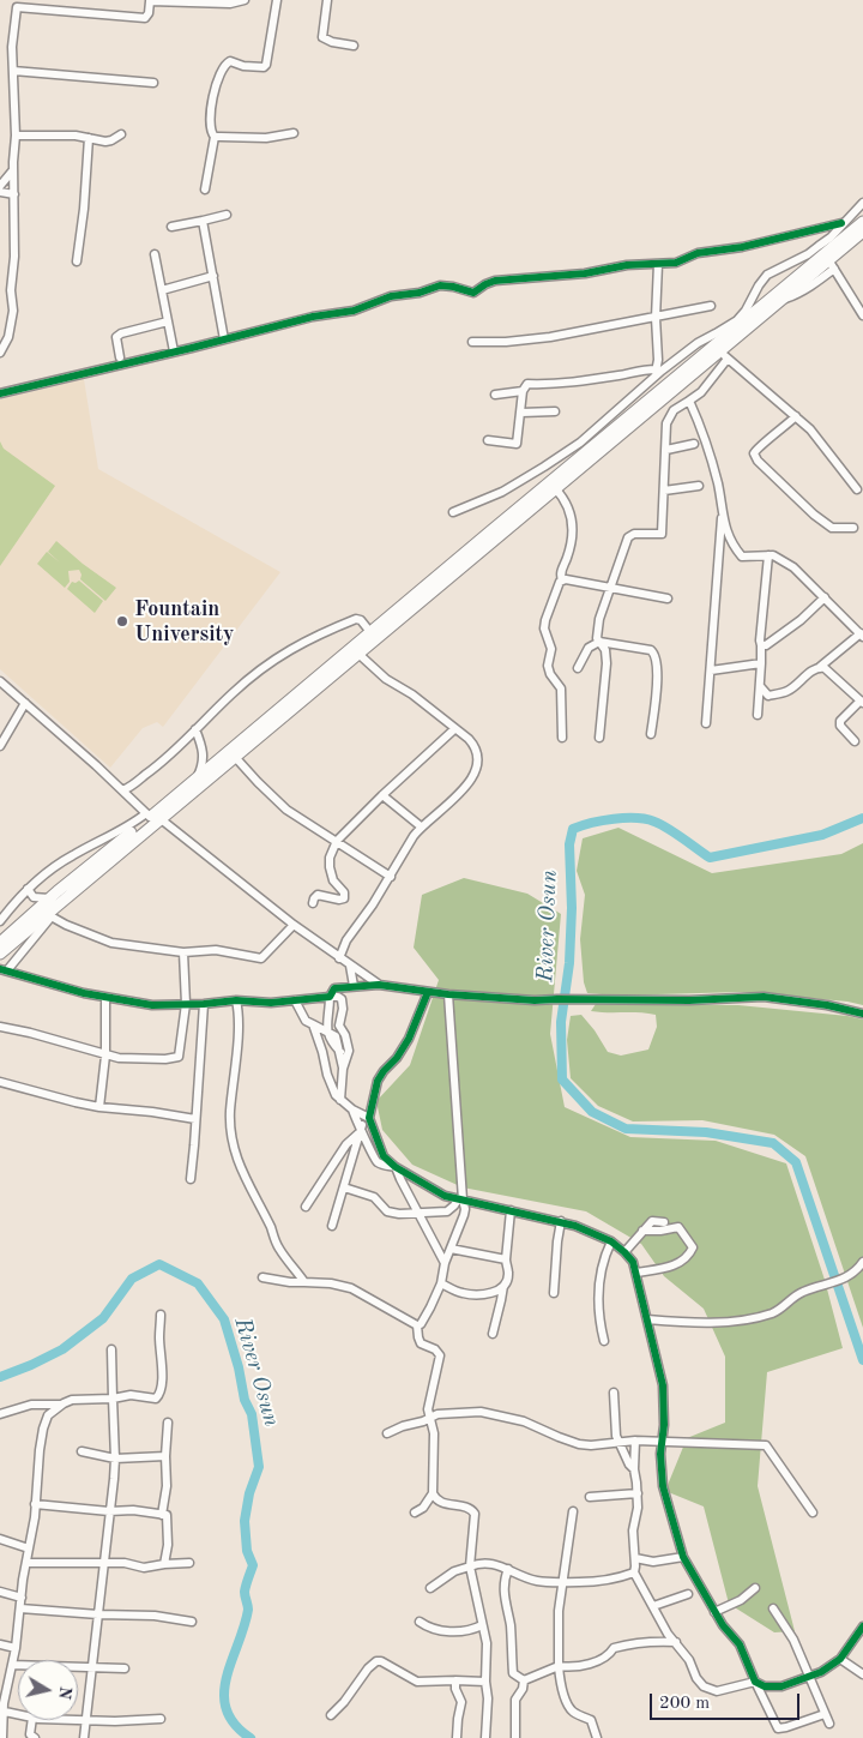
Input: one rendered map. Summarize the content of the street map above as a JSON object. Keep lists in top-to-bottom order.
{
  "water": ["River Osun"],
  "places": ["Fountain University"],
  "scale_bar": "200 m",
  "north": "right"
}
